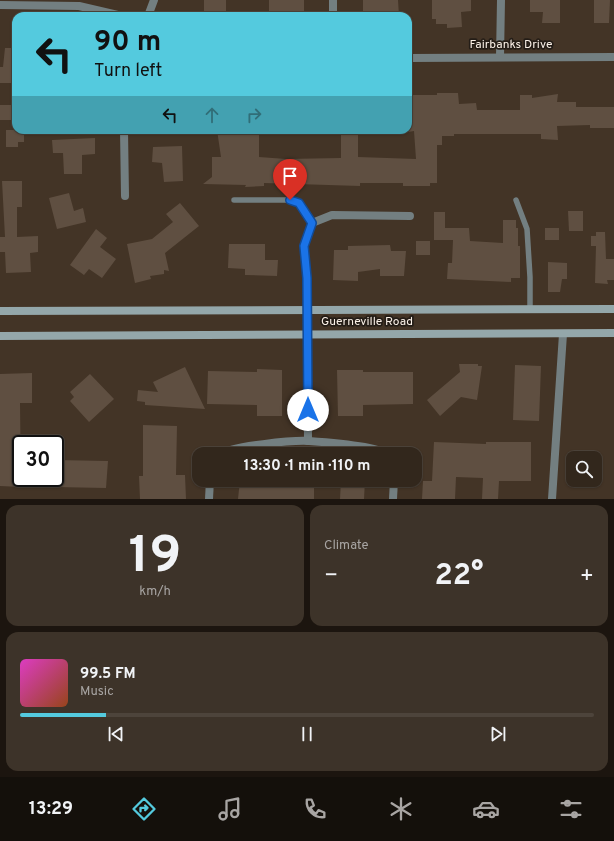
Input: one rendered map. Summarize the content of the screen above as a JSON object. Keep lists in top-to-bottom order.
{
  "streets": {
    "main road": ["Guerneville Road"],
    "street": ["Fairbanks Drive"]
  },
  "page": {
    "turn": ["90 m", "Turn left"],
    "limit": "30",
    "trip": "13:30 · 1 min · 110 m",
    "tile": [
      ["19", "km/h"],
      "Climate"
    ],
    "heat": ["−", "22°", "+"],
    "song": ["99.5 FM", "Music"],
    "tabs": "13:29"
  }
}
